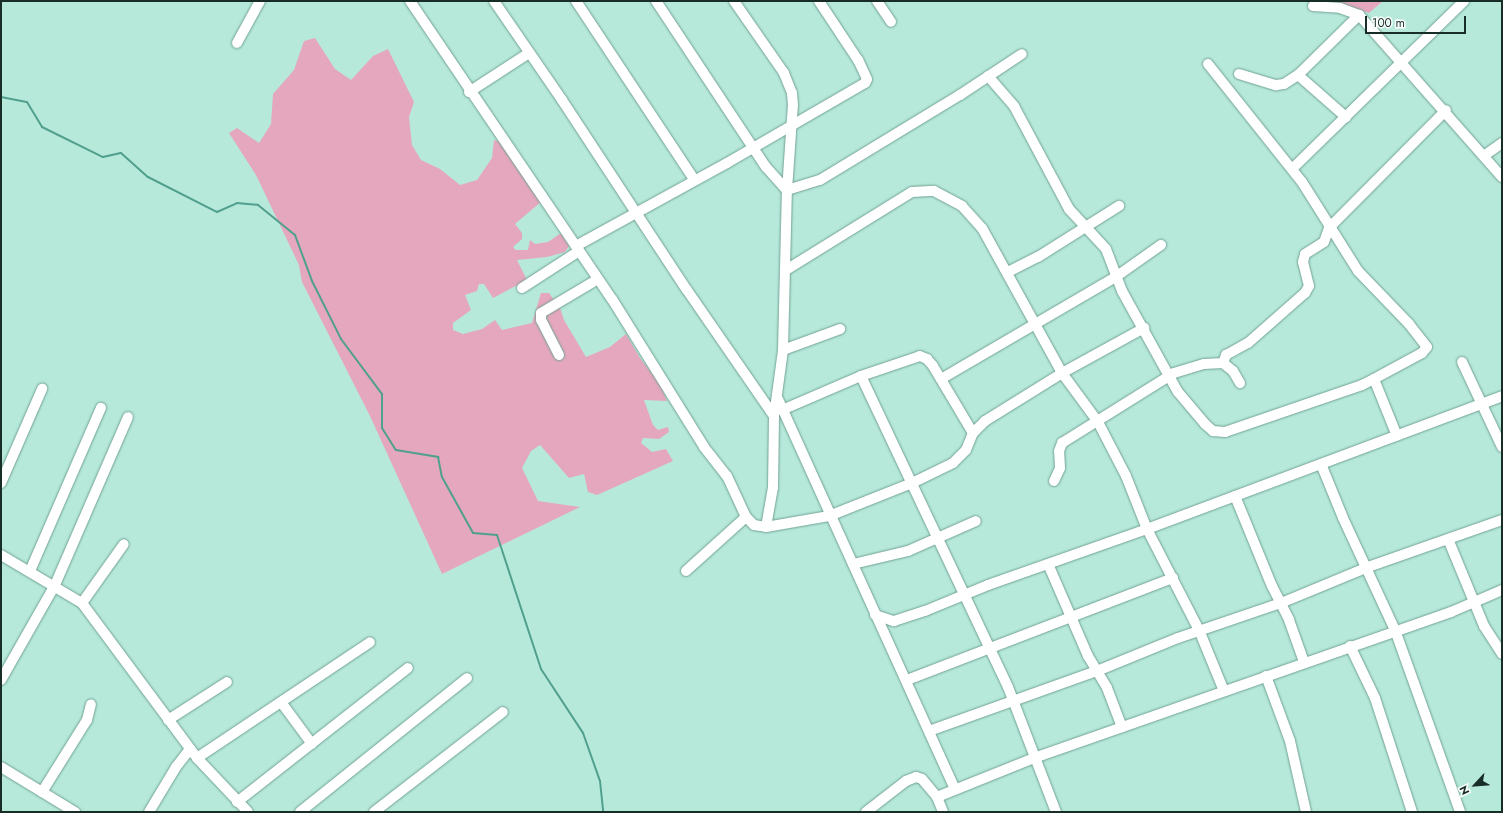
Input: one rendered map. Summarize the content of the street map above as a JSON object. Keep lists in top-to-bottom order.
{
  "scale_bar": "100 m",
  "north": "bottom left"
}
